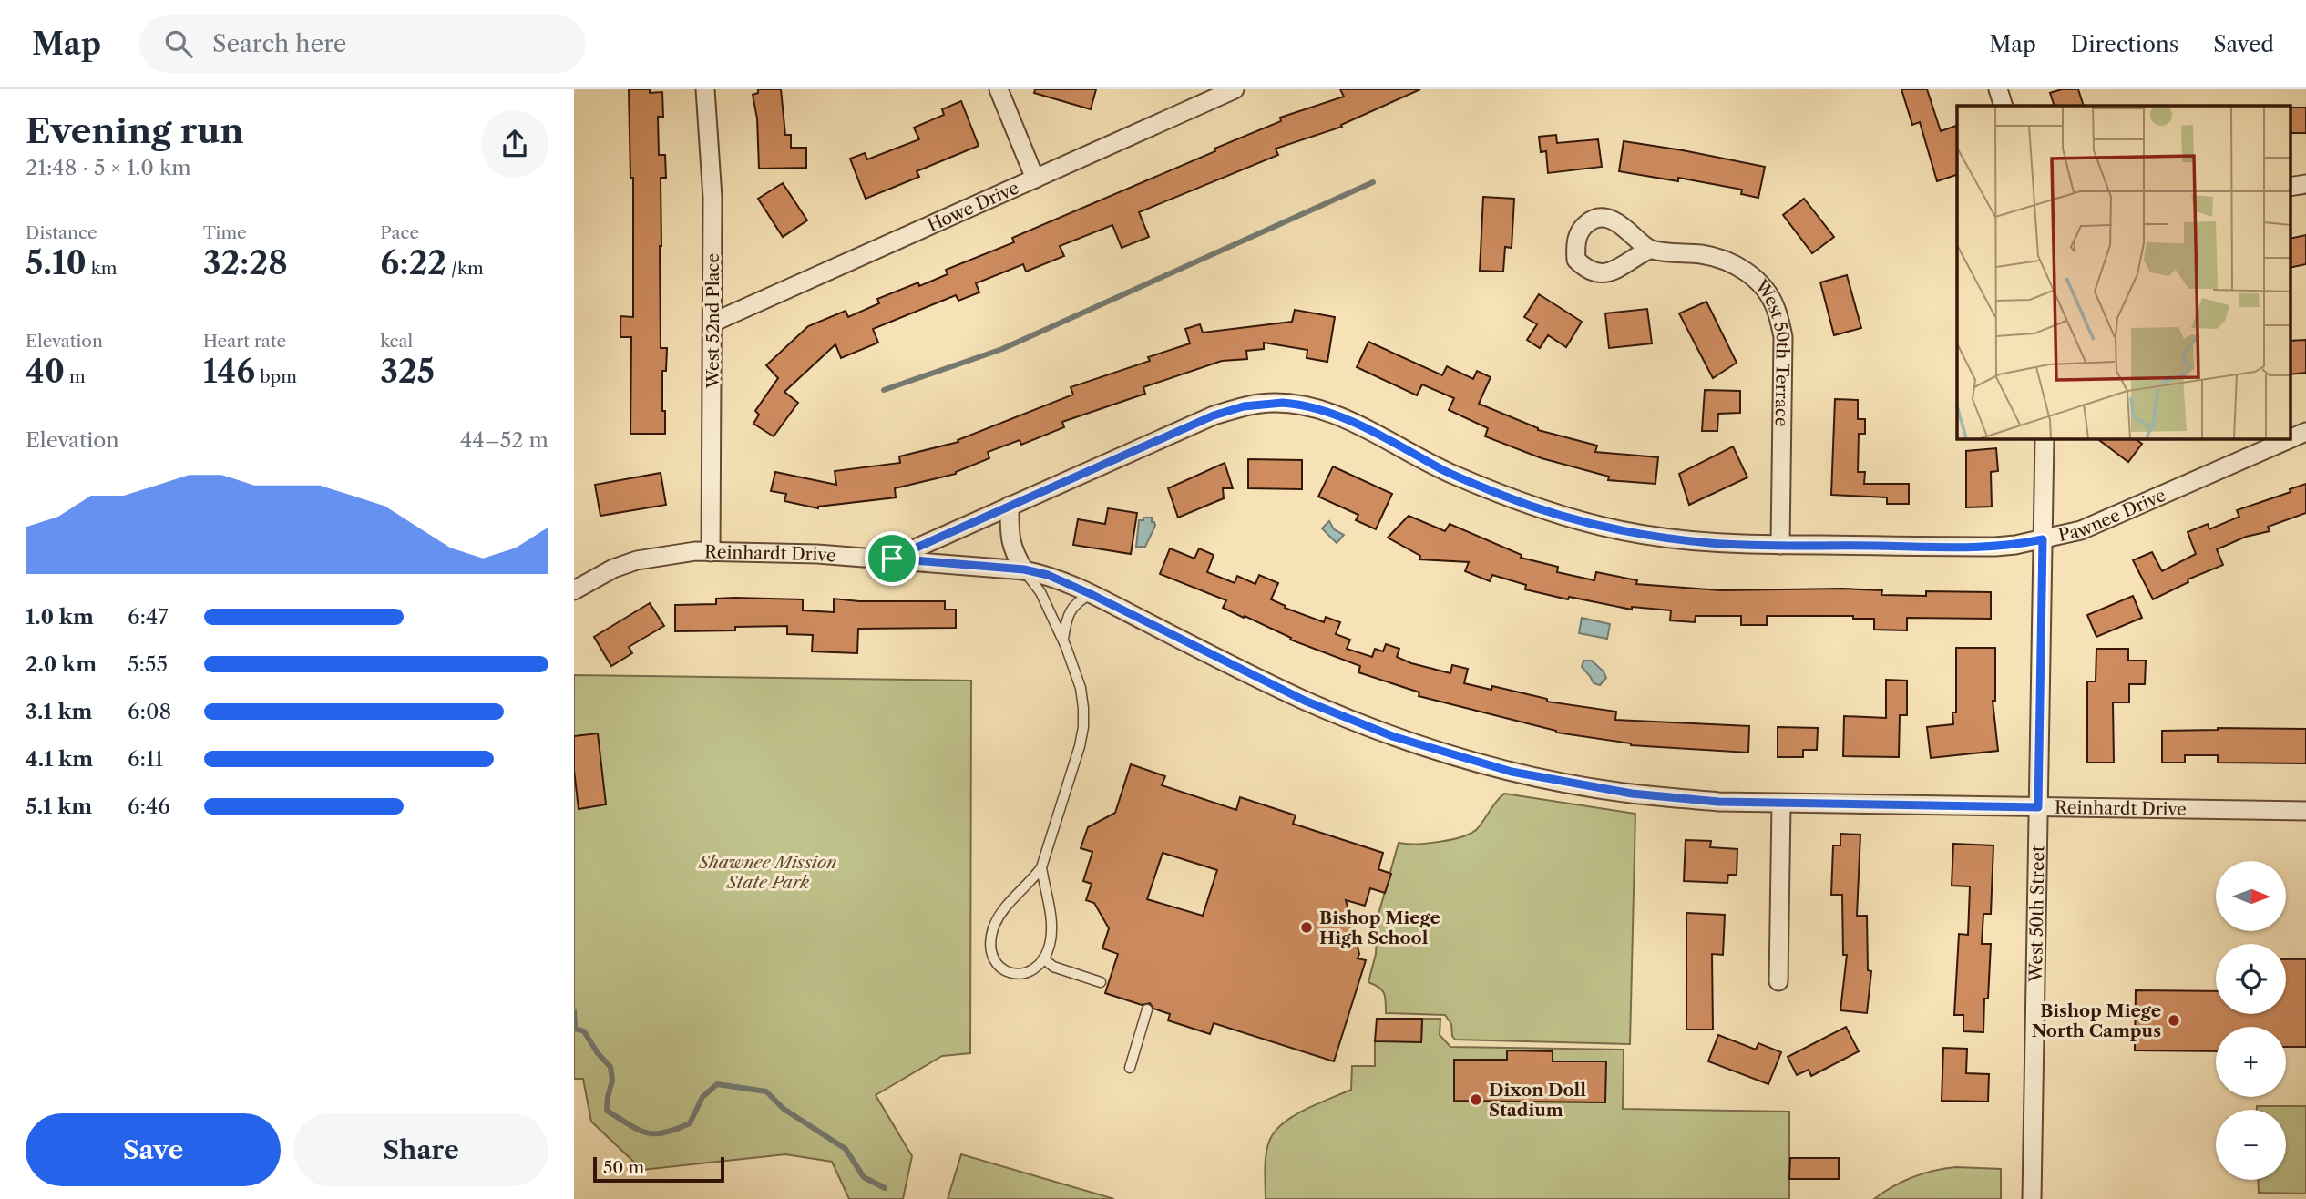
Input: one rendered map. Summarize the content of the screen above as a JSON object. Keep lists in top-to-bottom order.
{
  "streets": {
    "street": [
      "Howe Drive",
      "West 52nd Place",
      "West 50th Terrace",
      "Pawnee Drive",
      "Reinhardt Drive",
      "West 50th Street"
    ]
  },
  "crossings": [
    ["Howe Drive", "West 52nd Place"],
    ["West 52nd Place", "Reinhardt Drive"],
    ["West 50th Terrace", "Pawnee Drive"],
    ["Pawnee Drive", "Reinhardt Drive"],
    ["Pawnee Drive", "West 50th Street"],
    ["Reinhardt Drive", "West 50th Street"]
  ],
  "parks": ["Shawnee Mission State Park"],
  "places": ["Bishop Miege High School", "Bishop Miege North Campus", "Dixon Doll Stadium"],
  "scale_bar": "50 m",
  "north": "right",
  "page": {
    "header": "Map",
    "search": "Search here",
    "nav": ["Map", "Directions", "Saved"],
    "heading": ["Evening run", "21:48 · 5 × 1.0 km"],
    "stats": [
      ["Distance", "5.10 km"],
      ["Time", "32:28"],
      ["Pace", "6:22 /km"],
      ["Elevation", "40 m"],
      ["Heart rate", "146 bpm"],
      ["kcal", "325"]
    ],
    "chart": ["Elevation", "44–52 m"],
    "list": [
      {
        "name": "1.0 km",
        "note": "6:47"
      },
      {
        "name": "2.0 km",
        "note": "5:55"
      },
      {
        "name": "3.1 km",
        "note": "6:08"
      },
      {
        "name": "4.1 km",
        "note": "6:11"
      },
      {
        "name": "5.1 km",
        "note": "6:46"
      }
    ],
    "map_buttons": ["+", "−"],
    "buttons": ["Save", "Share"],
    "scale": "50 m"
  }
}
